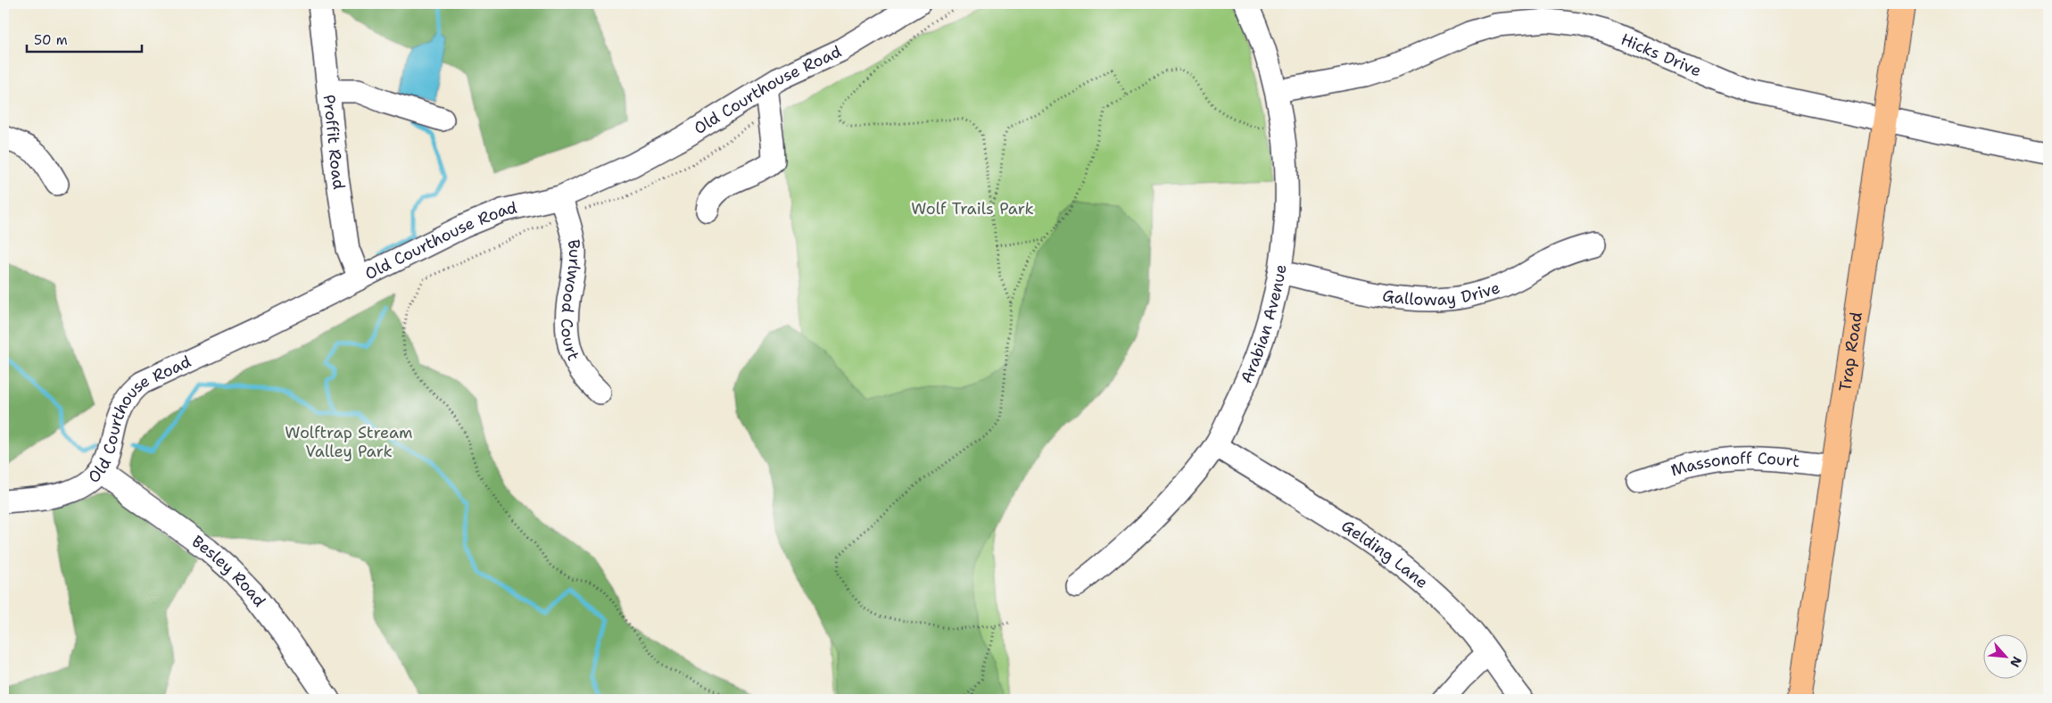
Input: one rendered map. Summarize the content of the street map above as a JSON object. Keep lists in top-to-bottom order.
{
  "streets": {
    "main road": ["Trap Road"],
    "street": [
      "Hicks Drive",
      "Old Courthouse Road",
      "Proffit Road",
      "Galloway Drive",
      "Burlwood Court",
      "Arabian Avenue",
      "Massonoff Court",
      "Gelding Lane",
      "Besley Road"
    ]
  },
  "crossings": [
    ["Hicks Drive", "Arabian Avenue"],
    ["Hicks Drive", "Trap Road"],
    ["Old Courthouse Road", "Proffit Road"],
    ["Old Courthouse Road", "Burlwood Court"],
    ["Old Courthouse Road", "Besley Road"],
    ["Galloway Drive", "Arabian Avenue"],
    ["Arabian Avenue", "Gelding Lane"],
    ["Trap Road", "Massonoff Court"]
  ],
  "parks": ["Wolf Trails Park", "Wolftrap Stream Valley Park"],
  "scale_bar": "50 m",
  "north": "bottom right"
}
